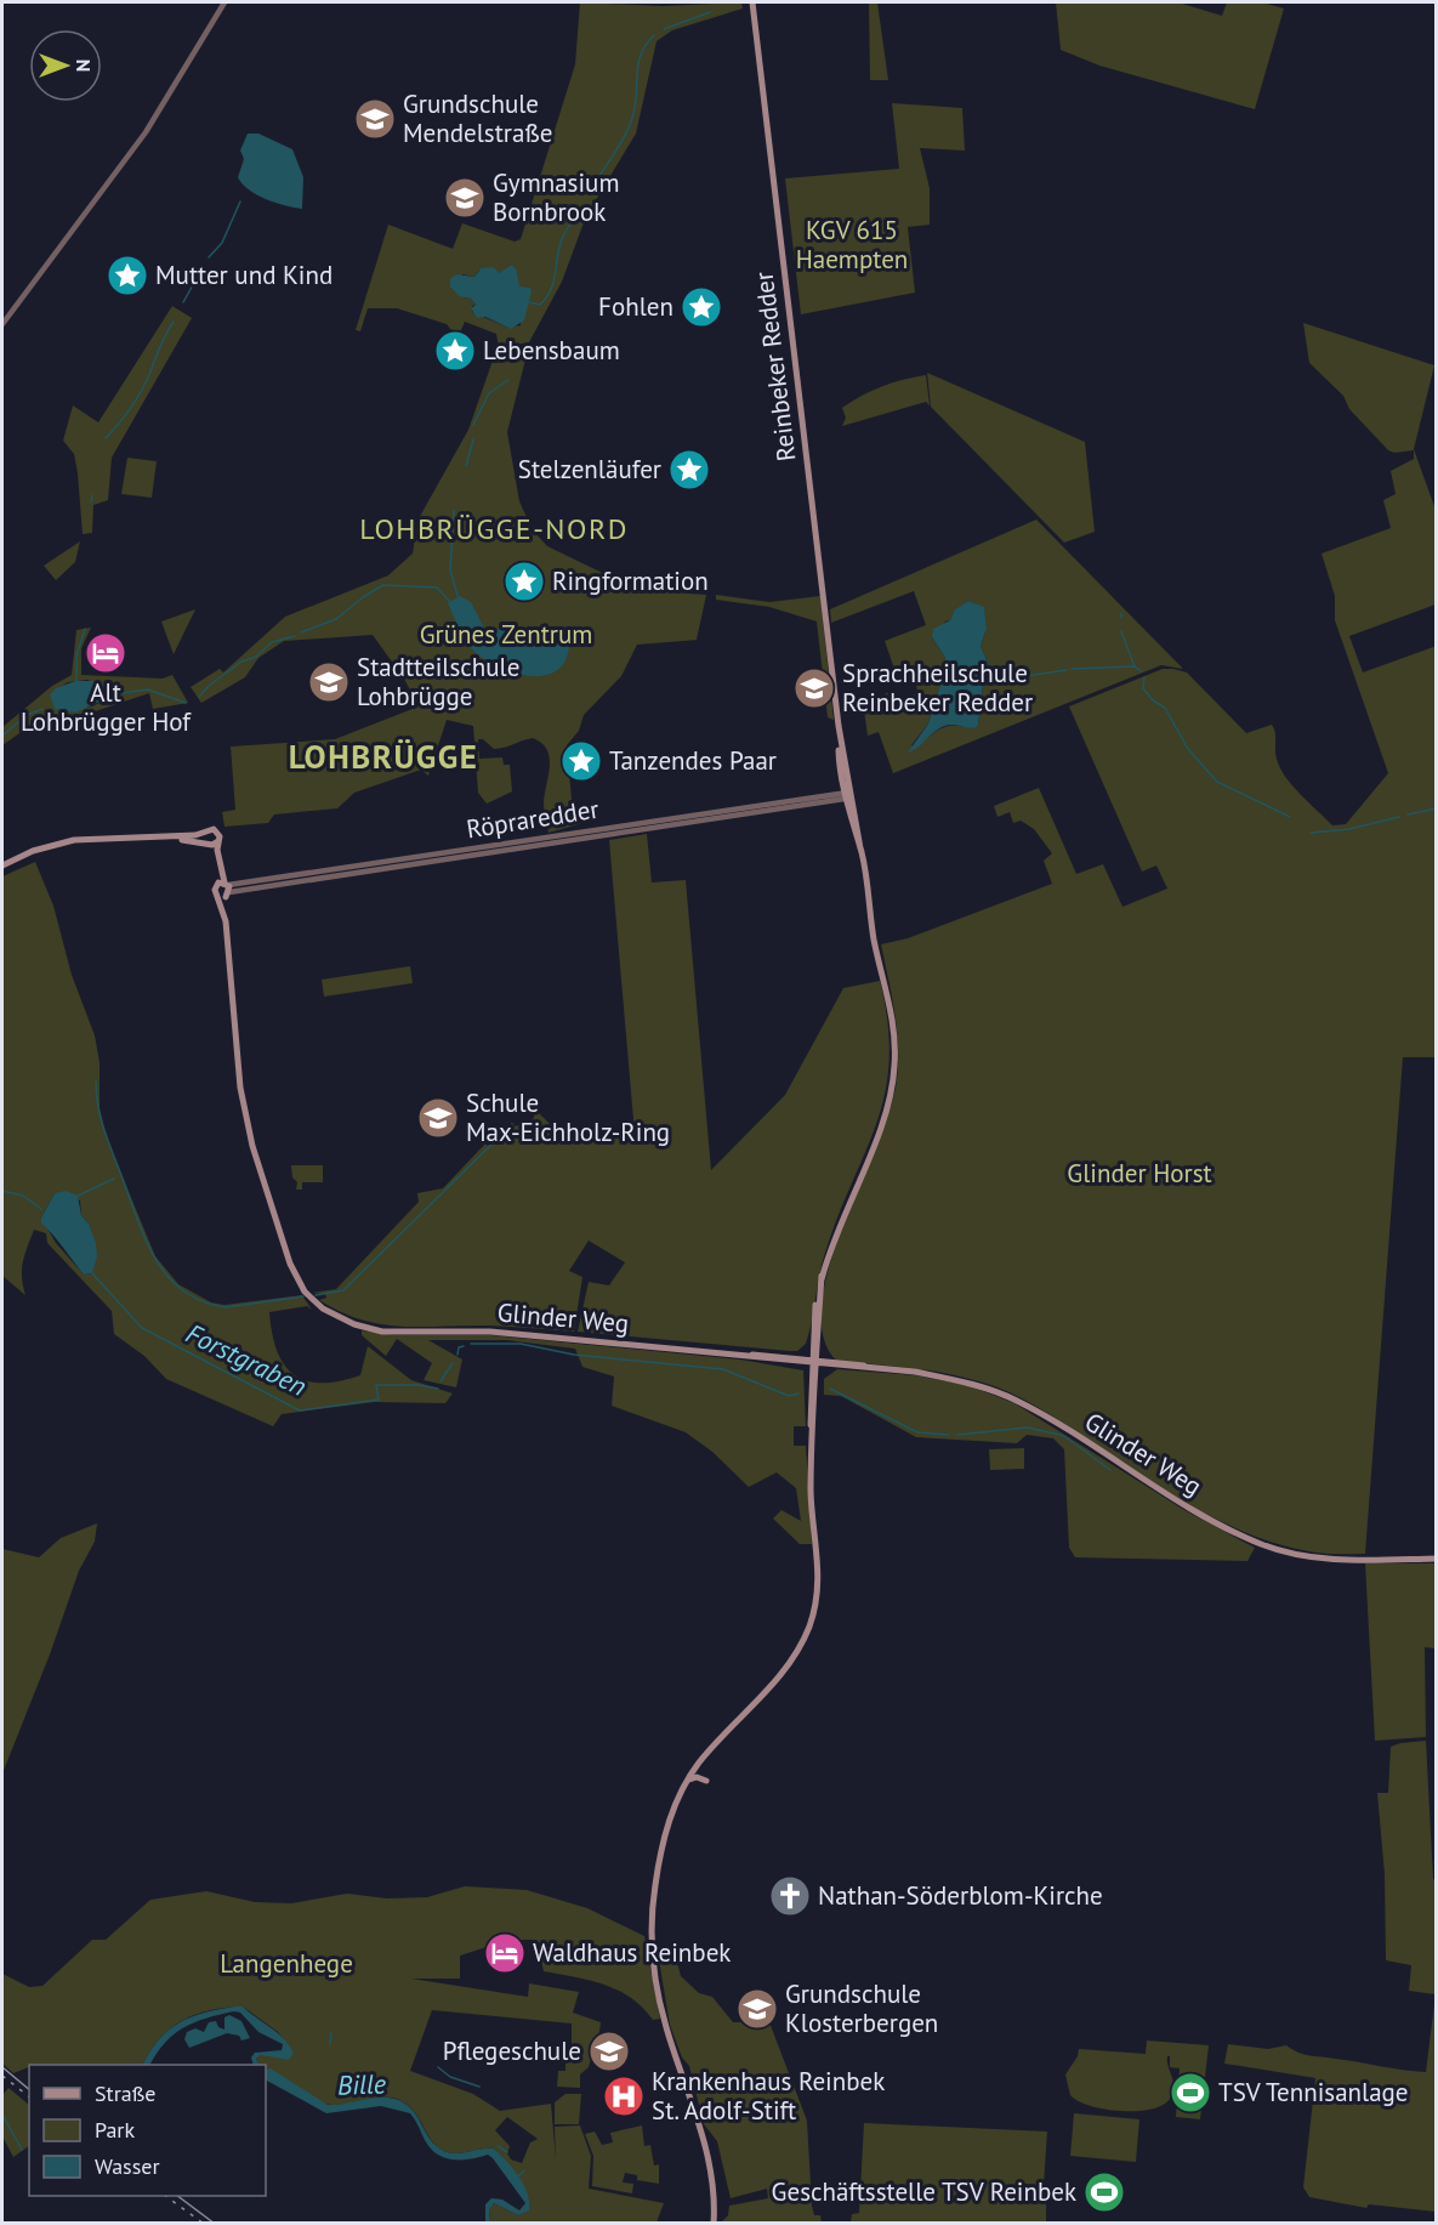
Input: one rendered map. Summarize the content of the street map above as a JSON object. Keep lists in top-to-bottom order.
{
  "streets": {
    "main road": ["Reinbeker Redder", "Glinder Weg"],
    "street": ["Röpraredder"]
  },
  "crossings": [
    ["Reinbeker Redder", "Röpraredder"],
    ["Reinbeker Redder", "Glinder Weg"]
  ],
  "districts": ["LOHBRÜGGE-NORD", "LOHBRÜGGE"],
  "water": ["Forstgraben", "Bille"],
  "parks": [
    "KGV 615 Haempten",
    "Grünes Zentrum",
    "Glinder Horst",
    "Langenhege"
  ],
  "places": {
    "school or university": [
      "Grundschule Mendelstraße",
      "Gymnasium Bornbrook",
      "Stadtteilschule Lohbrügge",
      "Sprachheilschule Reinbeker Redder",
      "Schule Max-Eichholz-Ring",
      "Grundschule Klosterbergen",
      "Pflegeschule"
    ],
    "place": [
      "Mutter und Kind",
      "Fohlen",
      "Lebensbaum",
      "Stelzenläufer",
      "Ringformation",
      "Tanzendes Paar"
    ],
    "hotel": ["Alt Lohbrügger Hof", "Waldhaus Reinbek"],
    "church": ["Nathan-Söderblom-Kirche"],
    "sports": ["TSV Tennisanlage", "Geschäftsstelle TSV Reinbek"],
    "hospital": ["Krankenhaus Reinbek St. Adolf-Stift"]
  },
  "legend": ["Straße", "Park", "Wasser"],
  "north": "right"
}
